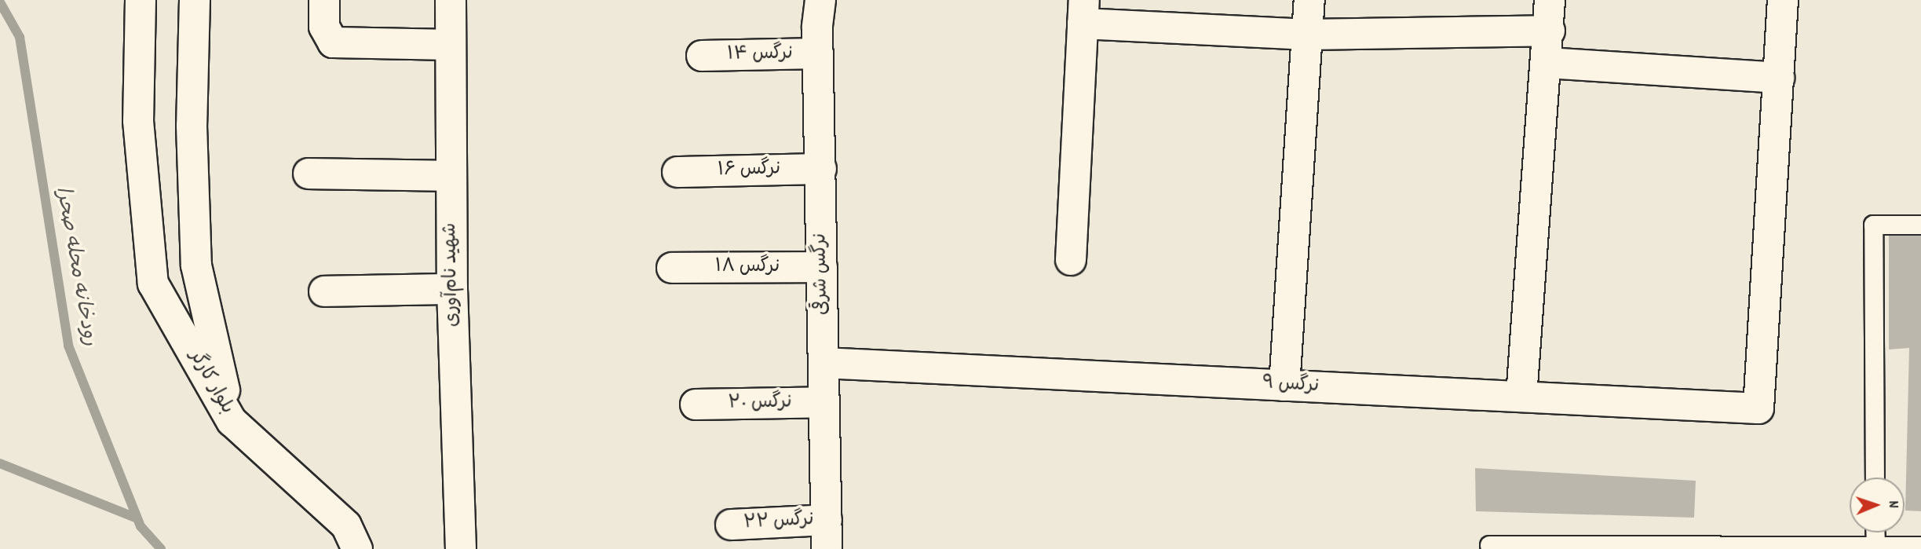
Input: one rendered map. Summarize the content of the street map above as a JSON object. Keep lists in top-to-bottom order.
{
  "streets": {
    "street": [
      "نرگس ۱۴",
      "نرگس ۱۶",
      "نرگس ۱۸",
      "نرگس شرقی",
      "شهید نام‌آوری",
      "بلوار کارگر",
      "نرگس ۹",
      "نرگس ۲۰",
      "نرگس ۲۲"
    ]
  },
  "crossings": [
    ["نرگس ۱۴", "نرگس شرقی"],
    ["نرگس ۱۶", "نرگس شرقی"],
    ["نرگس ۱۸", "نرگس شرقی"],
    ["نرگس شرقی", "نرگس ۹"],
    ["نرگس شرقی", "نرگس ۲۰"],
    ["نرگس شرقی", "نرگس ۲۲"]
  ],
  "water": ["رودخانه محله صحرا"],
  "north": "right"
}
